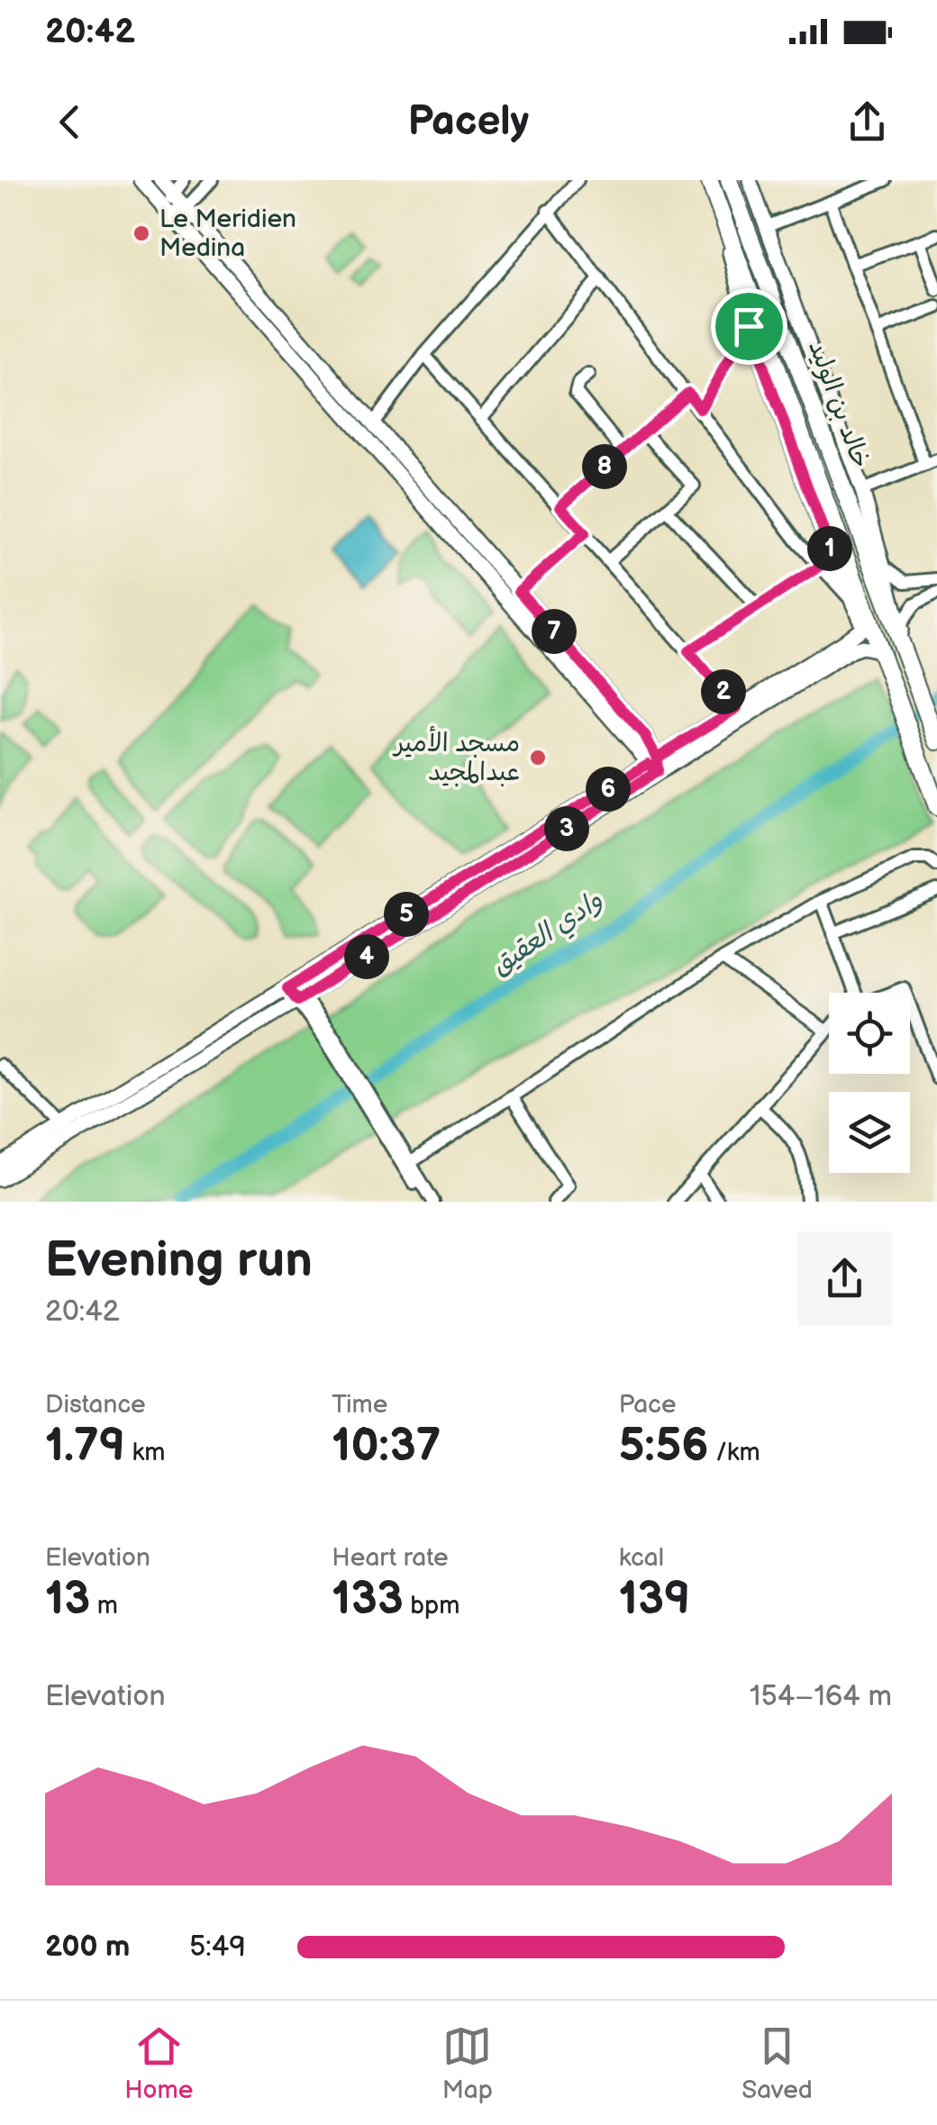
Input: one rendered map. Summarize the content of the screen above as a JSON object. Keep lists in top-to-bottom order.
{
  "streets": {
    "highway": ["خالد بن الوليد"]
  },
  "water": ["وادي العقيق"],
  "places": ["Le Meridien Medina", "مسجد الأمير عبدالمجيد"],
  "page": {
    "status": "20:42",
    "header": "Pacely",
    "pins": [
      "8",
      "1",
      "7",
      "2",
      "6",
      "3",
      "5",
      "4"
    ],
    "heading": ["Evening run", "20:42"],
    "stats": [
      ["Distance", "1.79 km"],
      ["Time", "10:37"],
      ["Pace", "5:56 /km"],
      ["Elevation", "13 m"],
      ["Heart rate", "133 bpm"],
      ["kcal", "139"]
    ],
    "chart": ["Elevation", "154–164 m"],
    "list": [
      {
        "name": "200 m",
        "note": "5:49"
      }
    ],
    "tabs": ["Home", "Map", "Saved"]
  }
}
